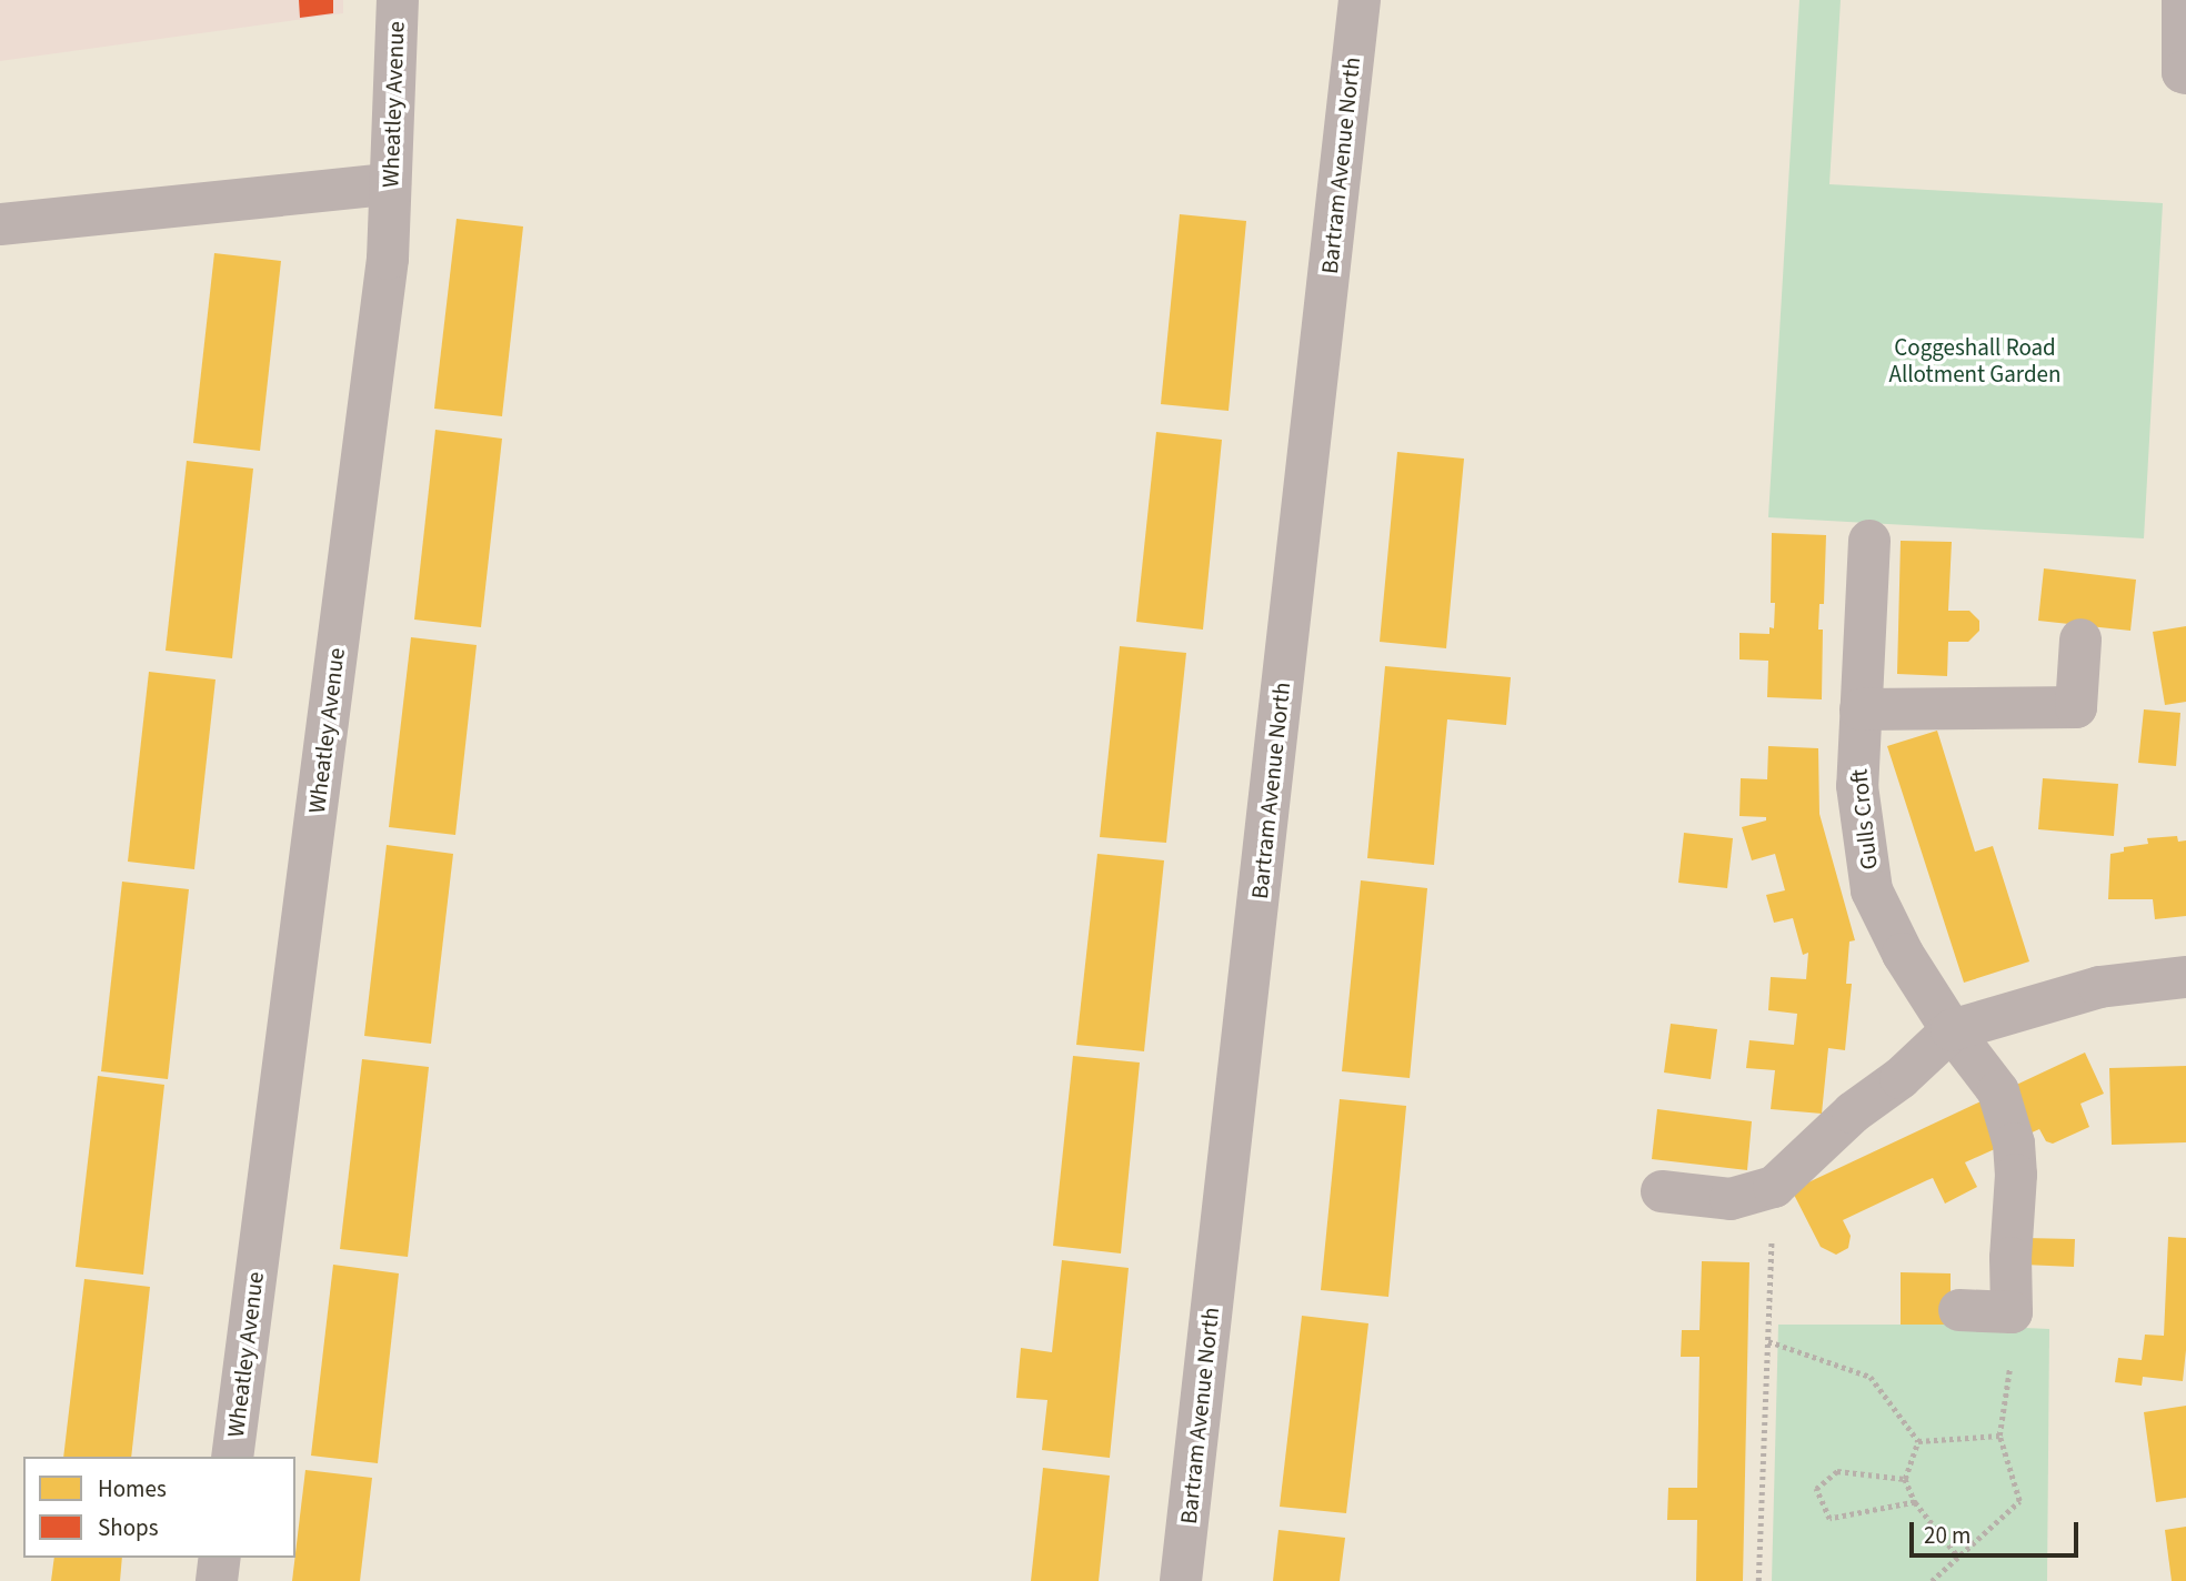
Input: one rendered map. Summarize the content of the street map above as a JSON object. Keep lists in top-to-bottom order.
{
  "streets": {
    "street": ["Wheatley Avenue", "Bartram Avenue North", "Gulls Croft"]
  },
  "parks": ["Coggeshall Road Allotment Garden"],
  "legend": ["Homes", "Shops"],
  "scale_bar": "20 m"
}
